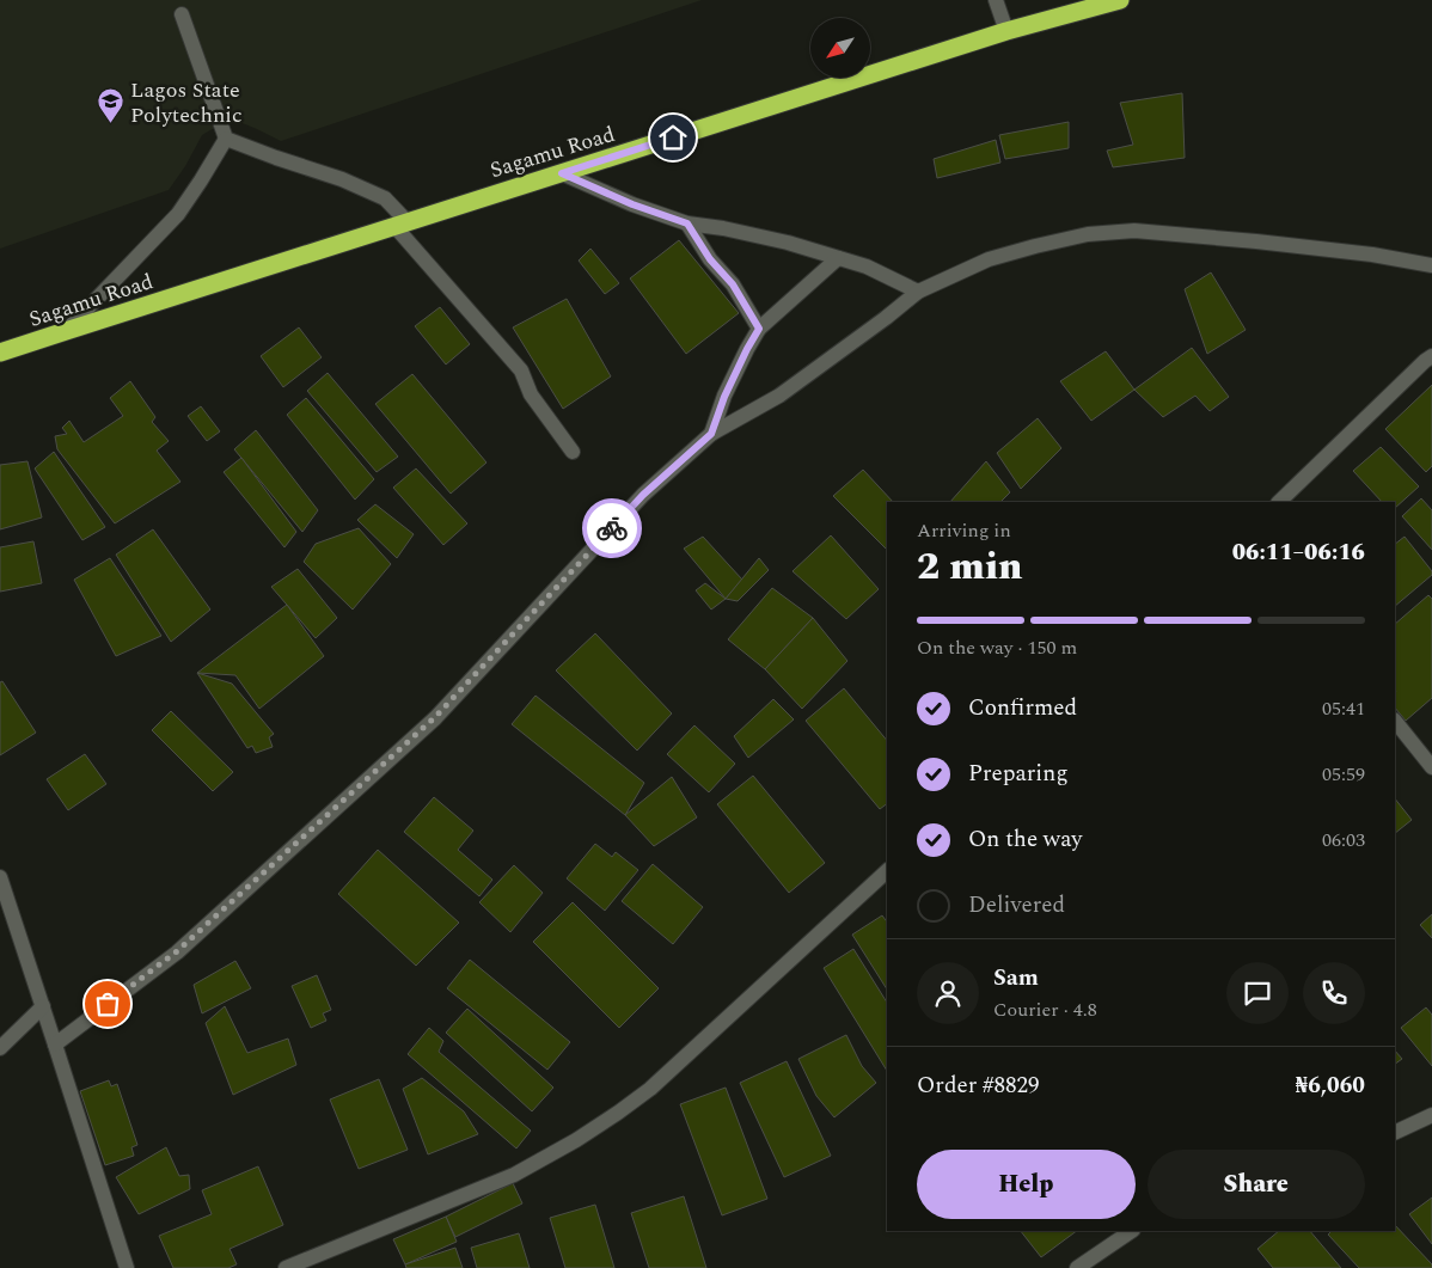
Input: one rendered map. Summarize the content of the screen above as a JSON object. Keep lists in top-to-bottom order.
{
  "streets": {
    "highway": ["Sagamu Road"]
  },
  "places": {
    "school or university": ["Lagos State Polytechnic"]
  },
  "north": "bottom left",
  "page": {
    "heading": ["2 min", "Arriving in", "06:11–06:16"],
    "panel": [
      "Sam",
      "Courier · 4.8",
      "Order #8829",
      "₦6,060"
    ],
    "bar": "On the way · 150 m",
    "list": [
      ["Confirmed", "05:41"],
      ["Preparing", "05:59"],
      ["On the way", "06:03"],
      "Delivered"
    ],
    "buttons": ["Help", "Share"]
  }
}
